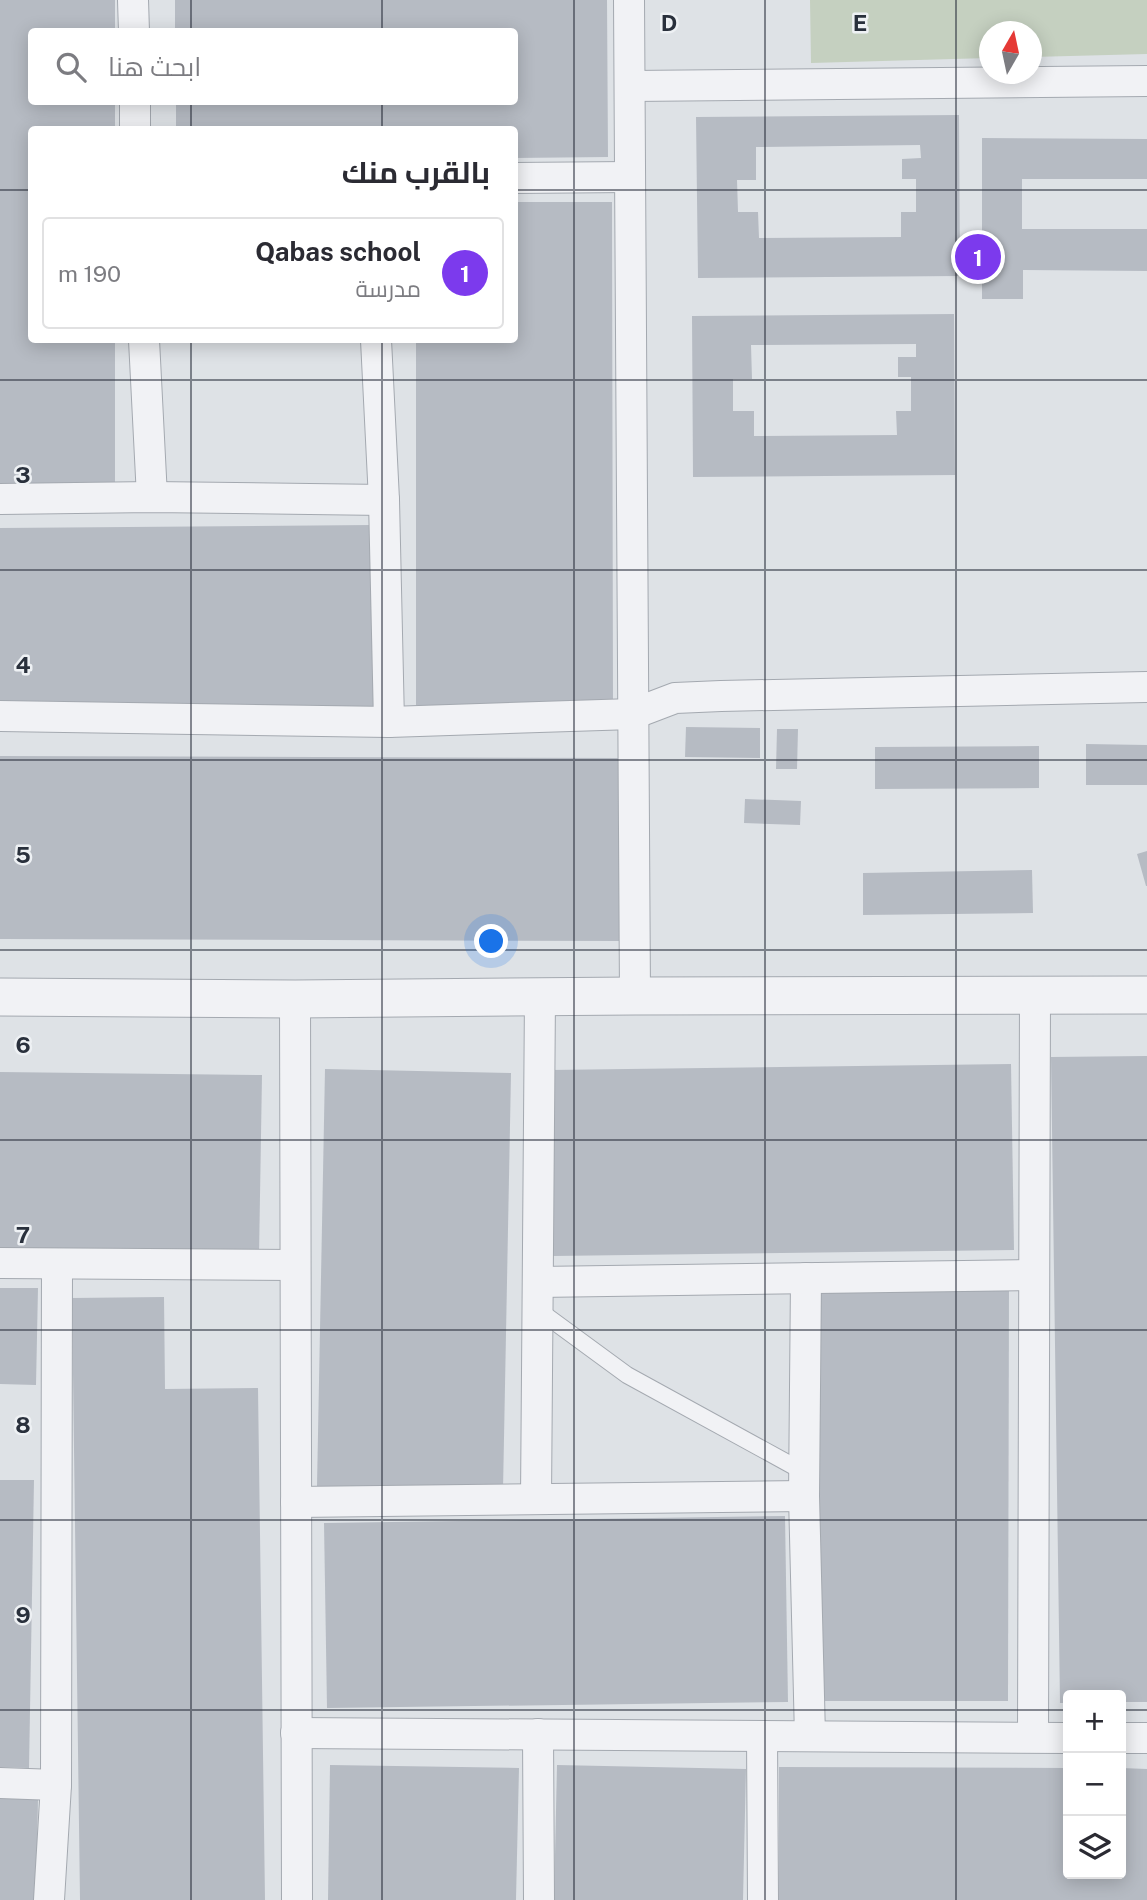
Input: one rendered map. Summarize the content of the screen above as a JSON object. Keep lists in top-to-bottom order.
{
  "north": "top",
  "page": {
    "search": "ابحث هنا",
    "heading": "بالقرب منك",
    "list": [
      {
        "mark": "1",
        "name": "Qabas school",
        "note": "مدرسة",
        "value": "190 m"
      }
    ],
    "pins": "1",
    "map_buttons": ["+", "−"]
  },
  "grid": {
    "columns": ["D", "E"],
    "rows": [
      "3",
      "4",
      "5",
      "6",
      "7",
      "8",
      "9"
    ]
  }
}
